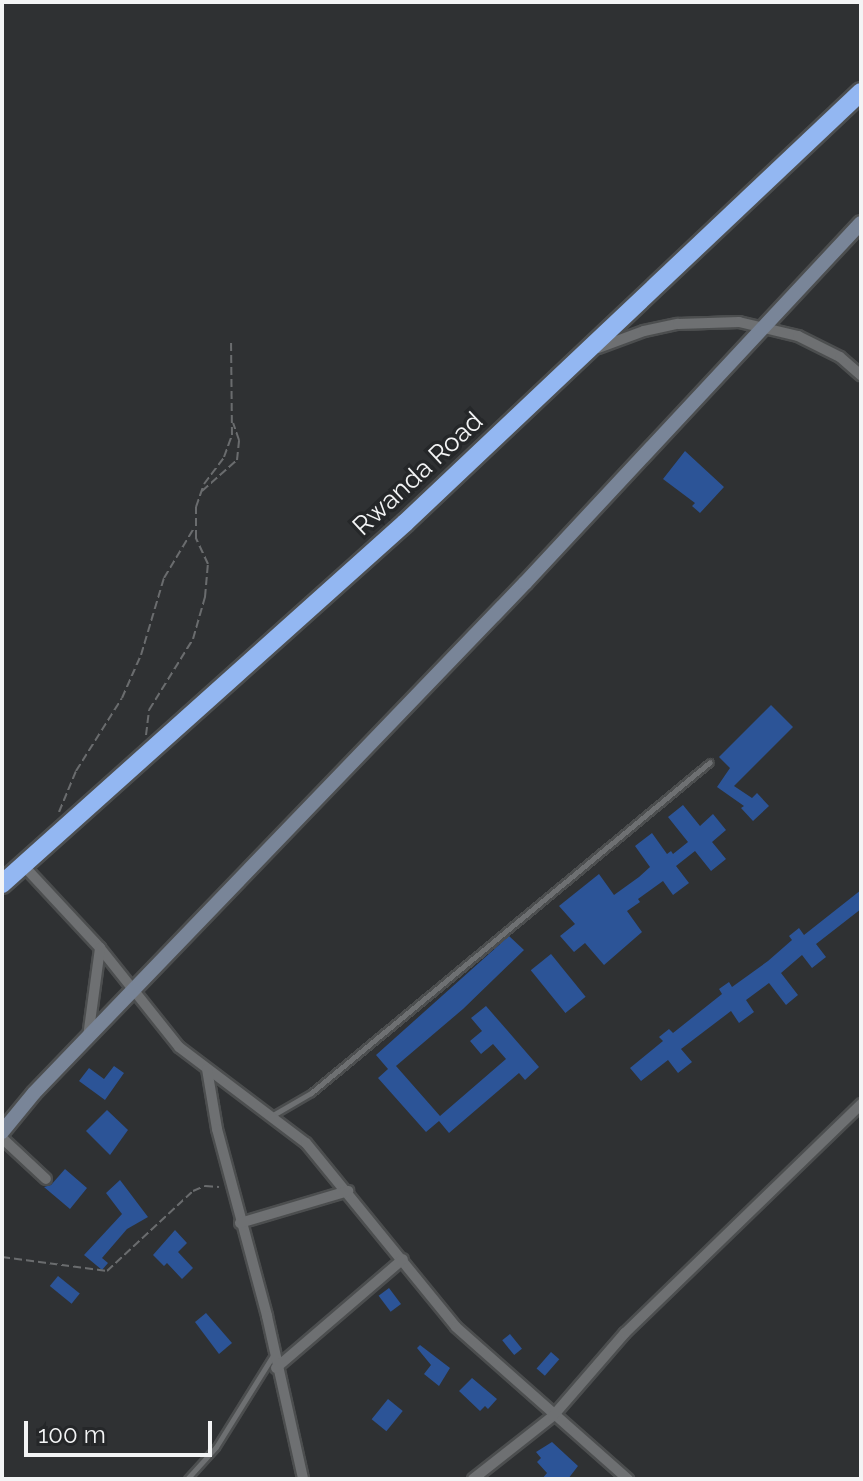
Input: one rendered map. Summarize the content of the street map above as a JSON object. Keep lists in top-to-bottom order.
{
  "streets": {
    "highway": ["Rwanda Road"]
  },
  "scale_bar": "100 m"
}
